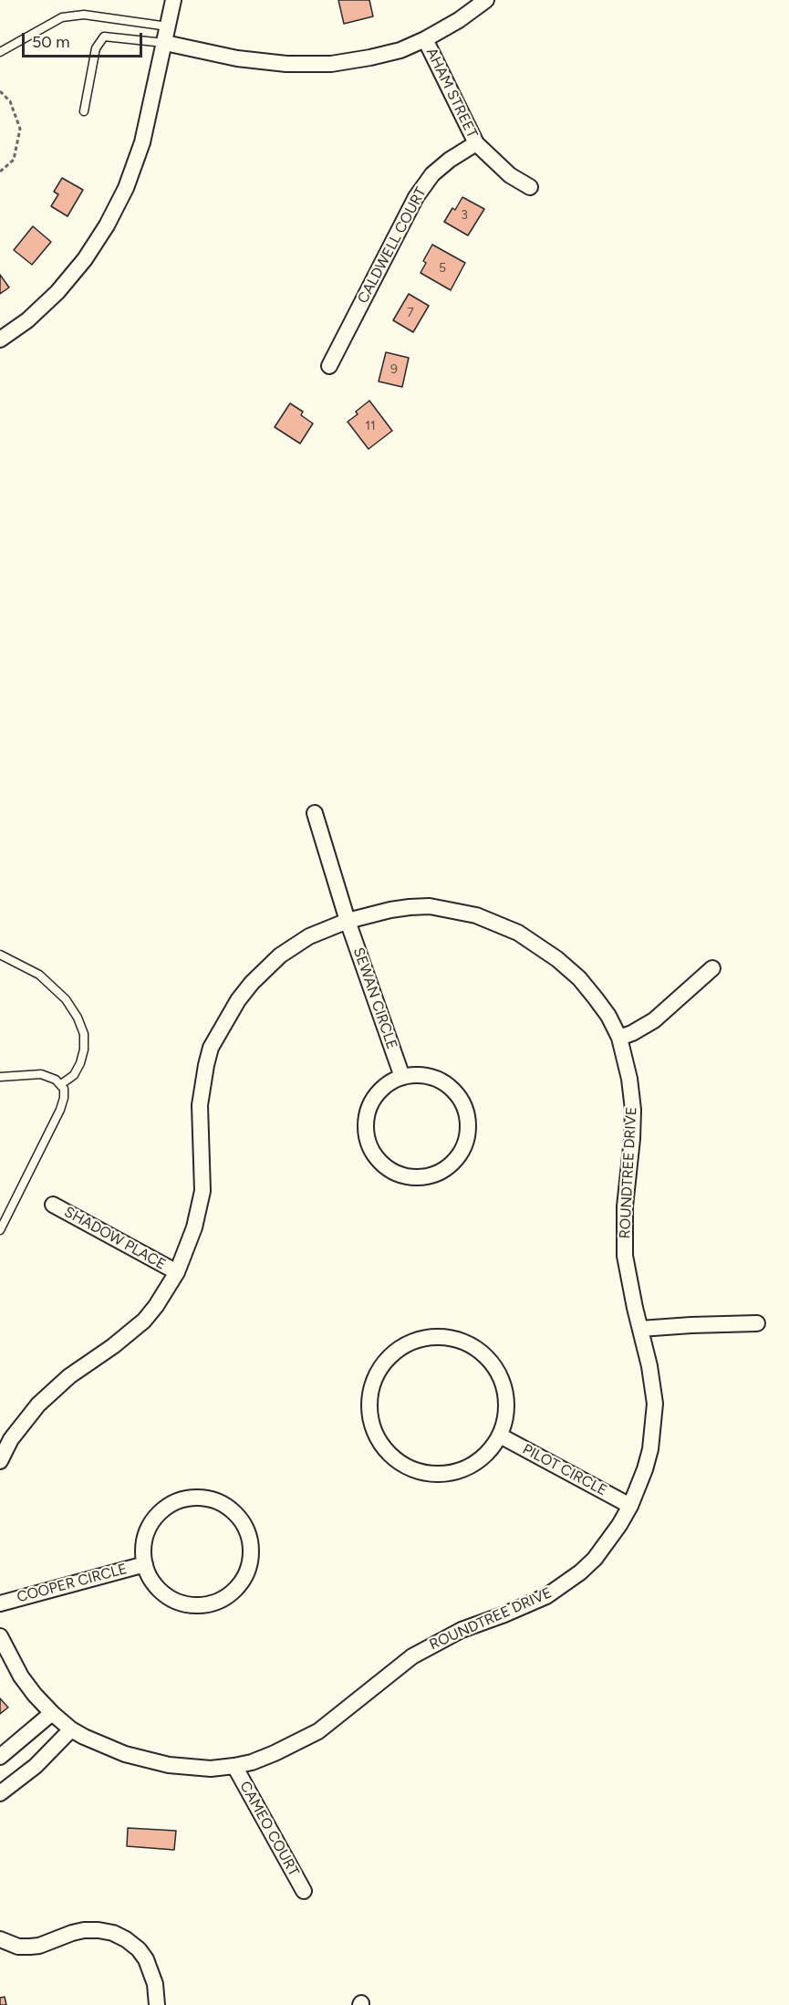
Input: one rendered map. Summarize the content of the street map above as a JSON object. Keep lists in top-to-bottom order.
{
  "streets": {
    "street": [
      "AHAM STREET",
      "CALDWELL COURT",
      "SEWAN CIRCLE",
      "ROUNDTREE DRIVE",
      "SHADOW PLACE",
      "PILOT CIRCLE",
      "COOPER CIRCLE",
      "CAMEO COURT"
    ]
  },
  "crossings": [
    ["AHAM STREET", "CALDWELL COURT"],
    ["SEWAN CIRCLE", "ROUNDTREE DRIVE"],
    ["ROUNDTREE DRIVE", "SHADOW PLACE"],
    ["ROUNDTREE DRIVE", "PILOT CIRCLE"],
    ["ROUNDTREE DRIVE", "CAMEO COURT"]
  ],
  "house_numbers": [
    "3",
    "5",
    "7",
    "9",
    "11"
  ],
  "scale_bar": "50 m"
}
